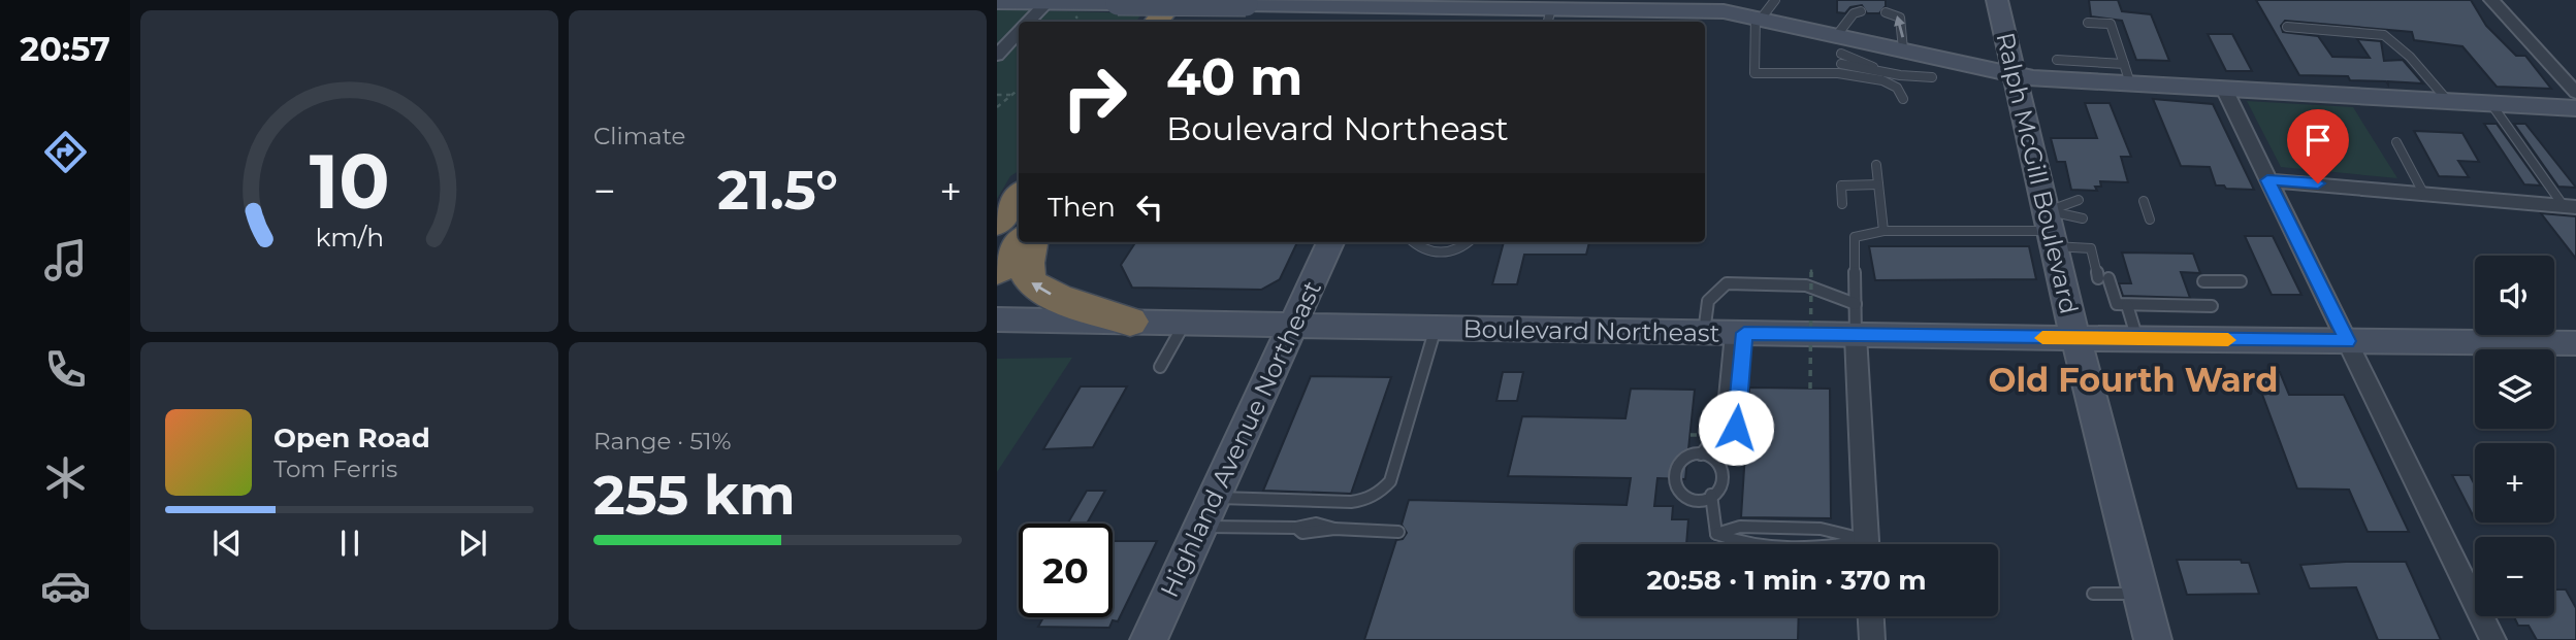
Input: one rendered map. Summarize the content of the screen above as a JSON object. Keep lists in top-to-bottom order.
{
  "streets": {
    "main road": ["Ralph McGill Boulevard", "Boulevard Northeast", "Highland Avenue Northeast"]
  },
  "crossings": [
    ["Ralph McGill Boulevard", "Boulevard Northeast"],
    ["Boulevard Northeast", "Highland Avenue Northeast"]
  ],
  "districts": ["Old Fourth Ward"],
  "page": {
    "tabs": "20:57",
    "tile": [
      "Climate",
      ["Range · 51%", "255 km"]
    ],
    "turn": ["40 m", "Boulevard Northeast"],
    "heat": ["−", "21.5°", "+"],
    "then": "Then",
    "map_buttons": ["+", "−"],
    "song": ["Open Road", "Tom Ferris"],
    "limit": "20",
    "trip": "20:58 · 1 min · 370 m",
    "gauge": ["10", "km/h"]
  }
}
